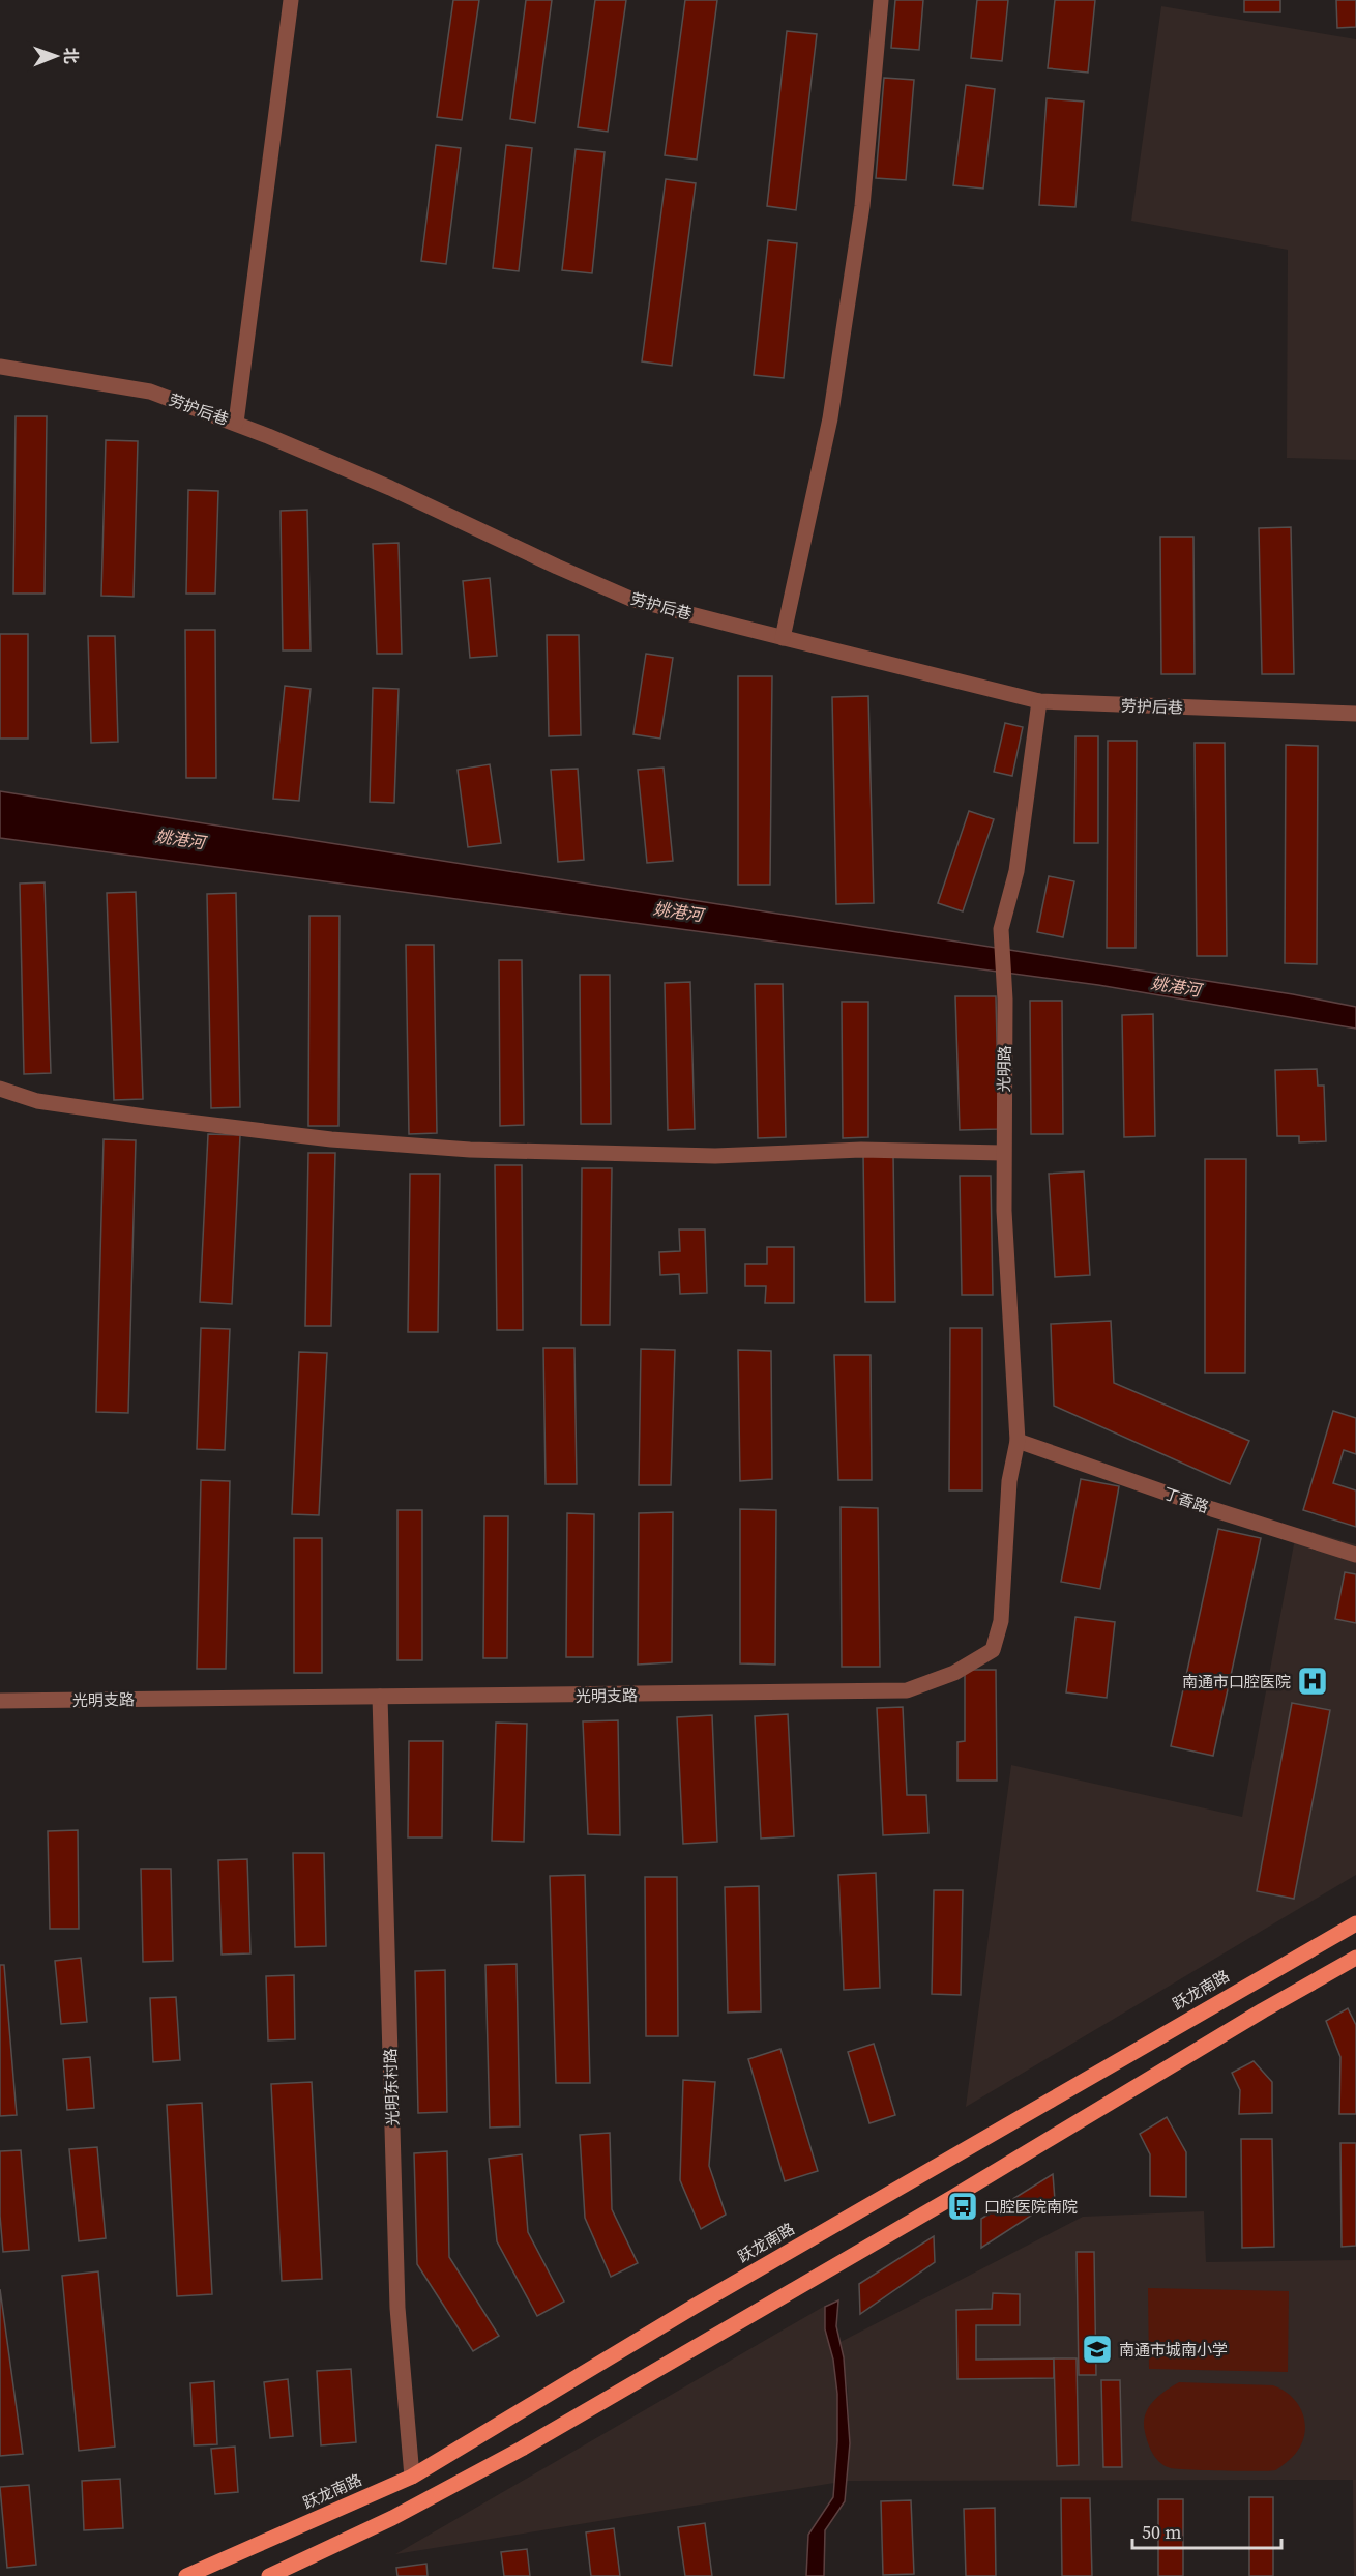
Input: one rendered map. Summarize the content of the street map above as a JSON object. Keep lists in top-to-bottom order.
{
  "streets": {
    "main road": ["跃龙南路"],
    "street": [
      "劳护后巷",
      "光明路",
      "丁香路",
      "光明支路",
      "光明东村路"
    ]
  },
  "crossings": [
    ["劳护后巷", "光明路"],
    ["光明路", "丁香路"],
    ["光明路", "光明支路"],
    ["丁香路", "光明支路"],
    ["光明支路", "光明东村路"],
    ["跃龙南路", "光明东村路"]
  ],
  "water": ["姚港河"],
  "places": {
    "hospital": ["南通市口腔医院"],
    "bus stop": ["口腔医院南院"],
    "school or university": ["南通市城南小学"]
  },
  "scale_bar": "50 m",
  "north": "right"
}
